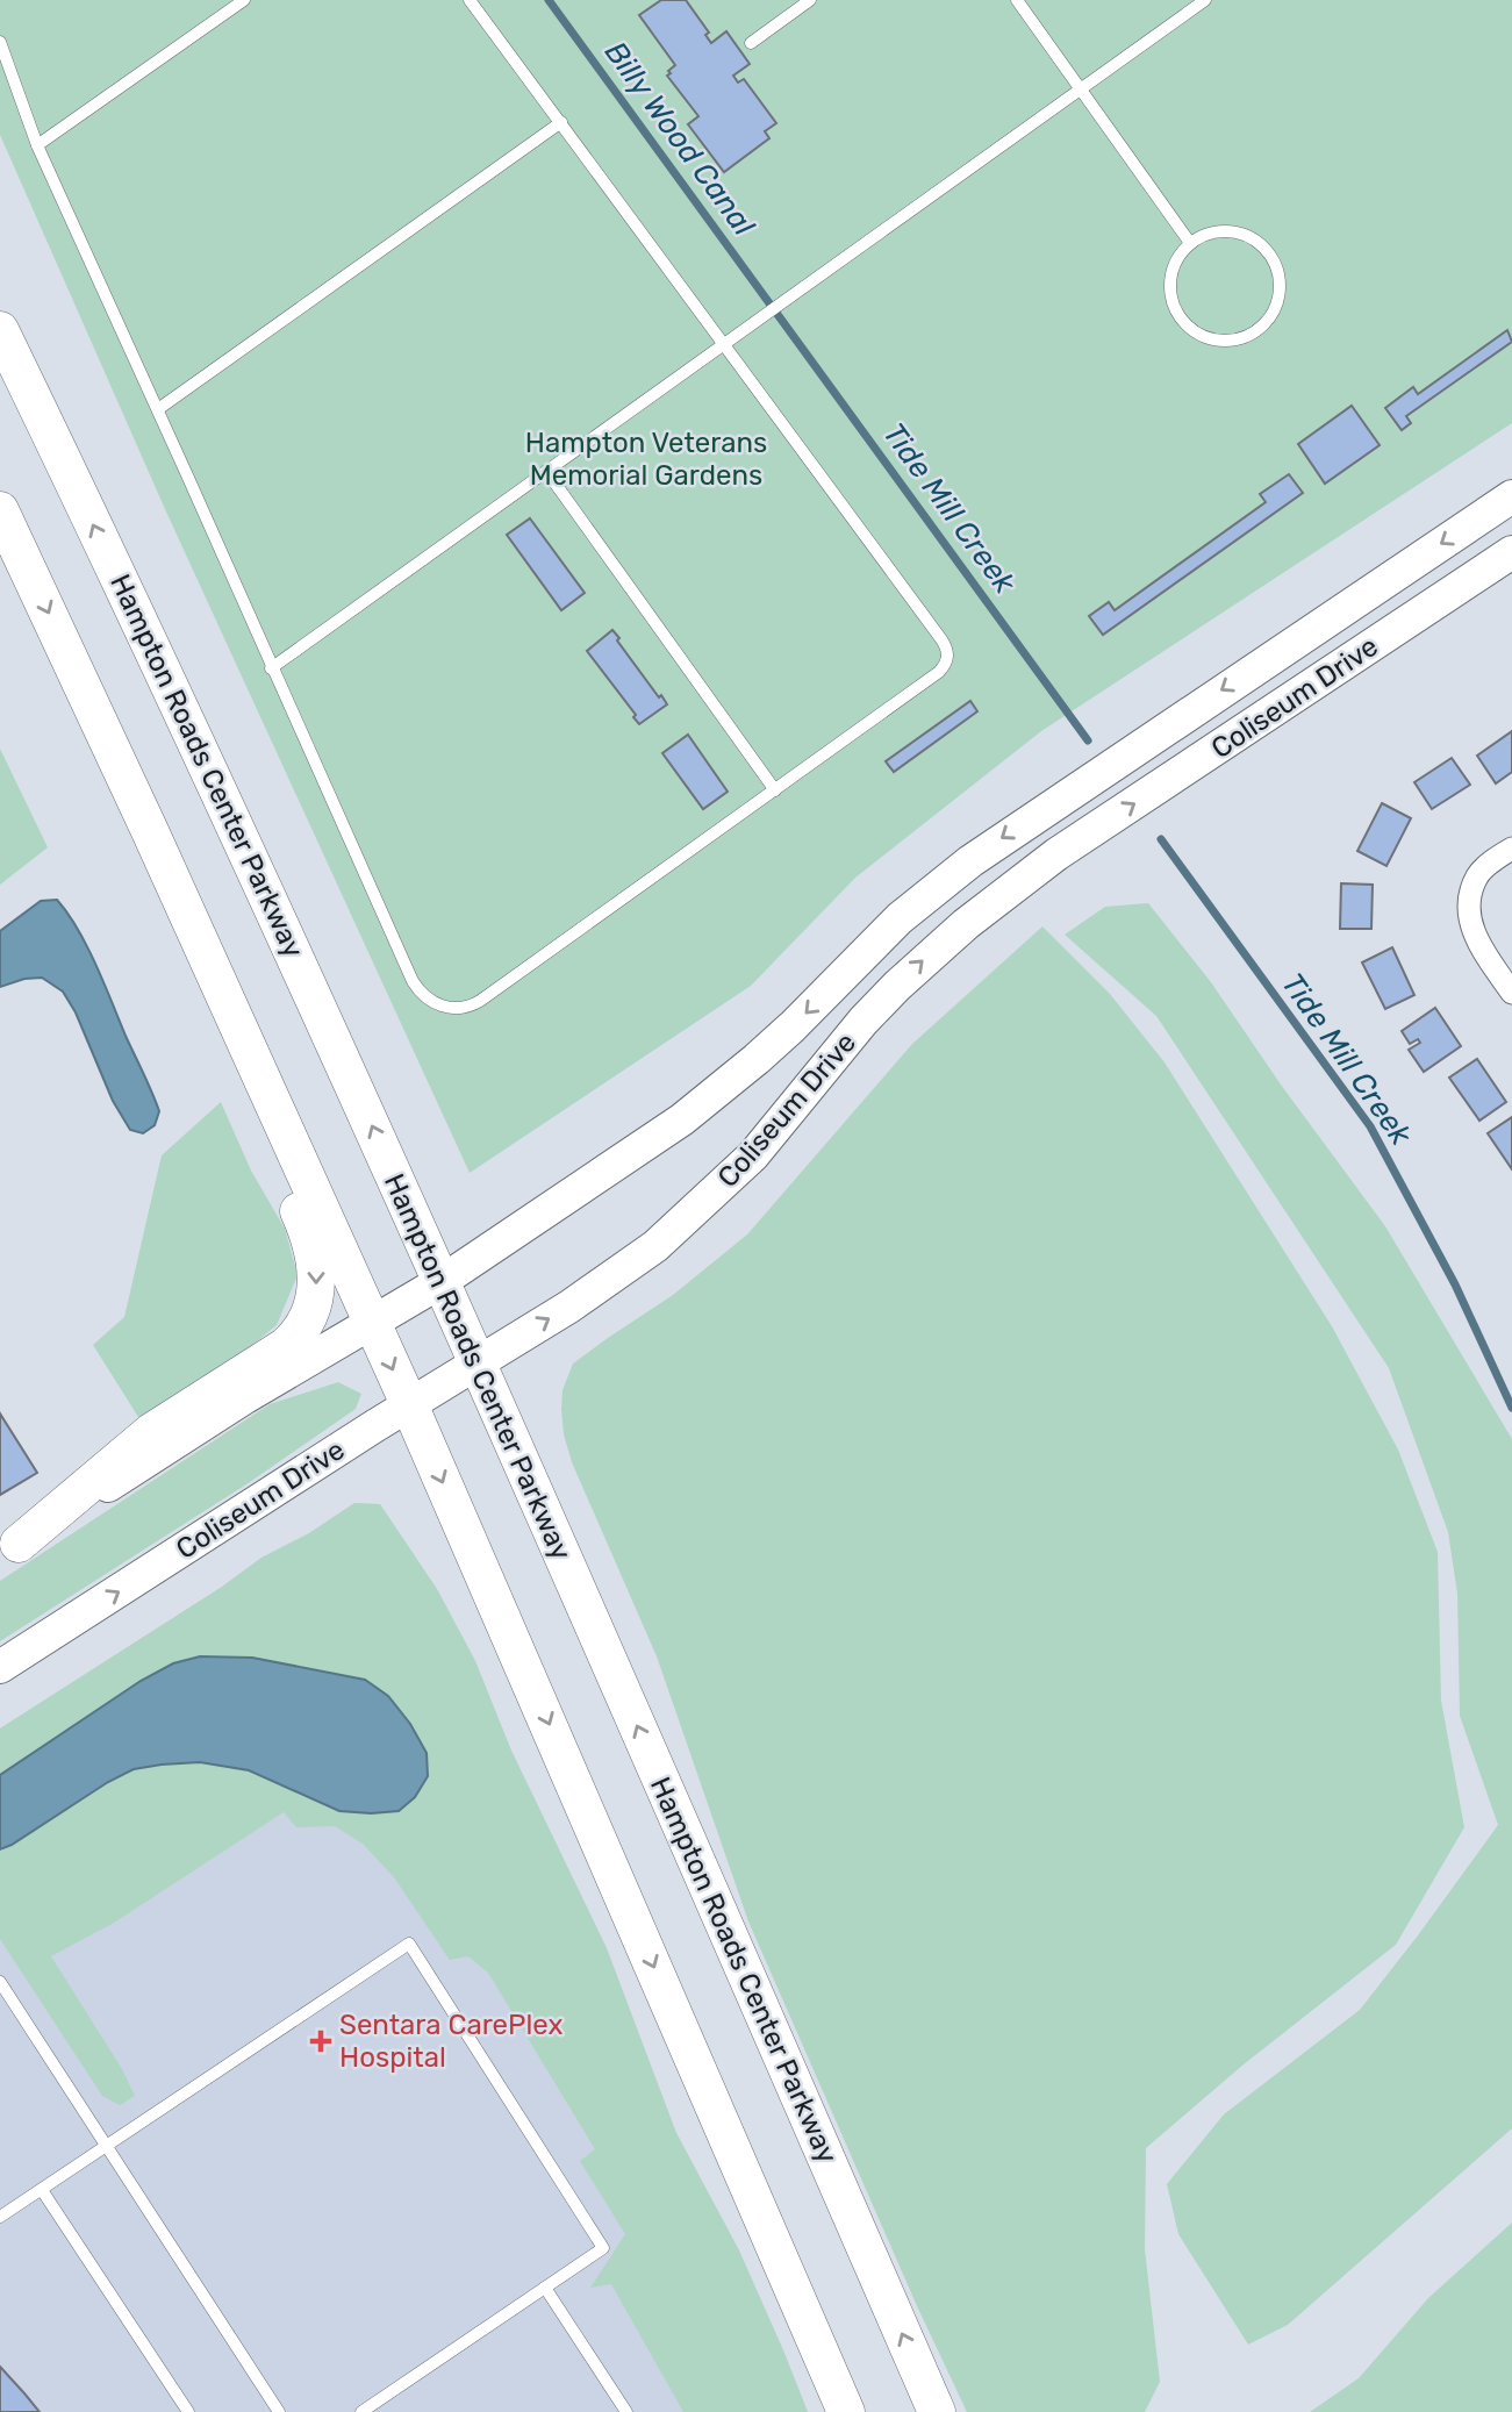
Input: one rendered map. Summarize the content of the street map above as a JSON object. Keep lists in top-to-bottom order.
{
  "streets": {
    "main road": ["Hampton Roads Center Parkway"],
    "street": ["Coliseum Drive"]
  },
  "crossings": [
    ["Coliseum Drive", "Hampton Roads Center Parkway"]
  ],
  "water": ["Billy Wood Canal", "Tide Mill Creek"],
  "parks": ["Hampton Veterans Memorial Gardens"],
  "places": {
    "health": ["Sentara CarePlex Hospital"]
  }
}
